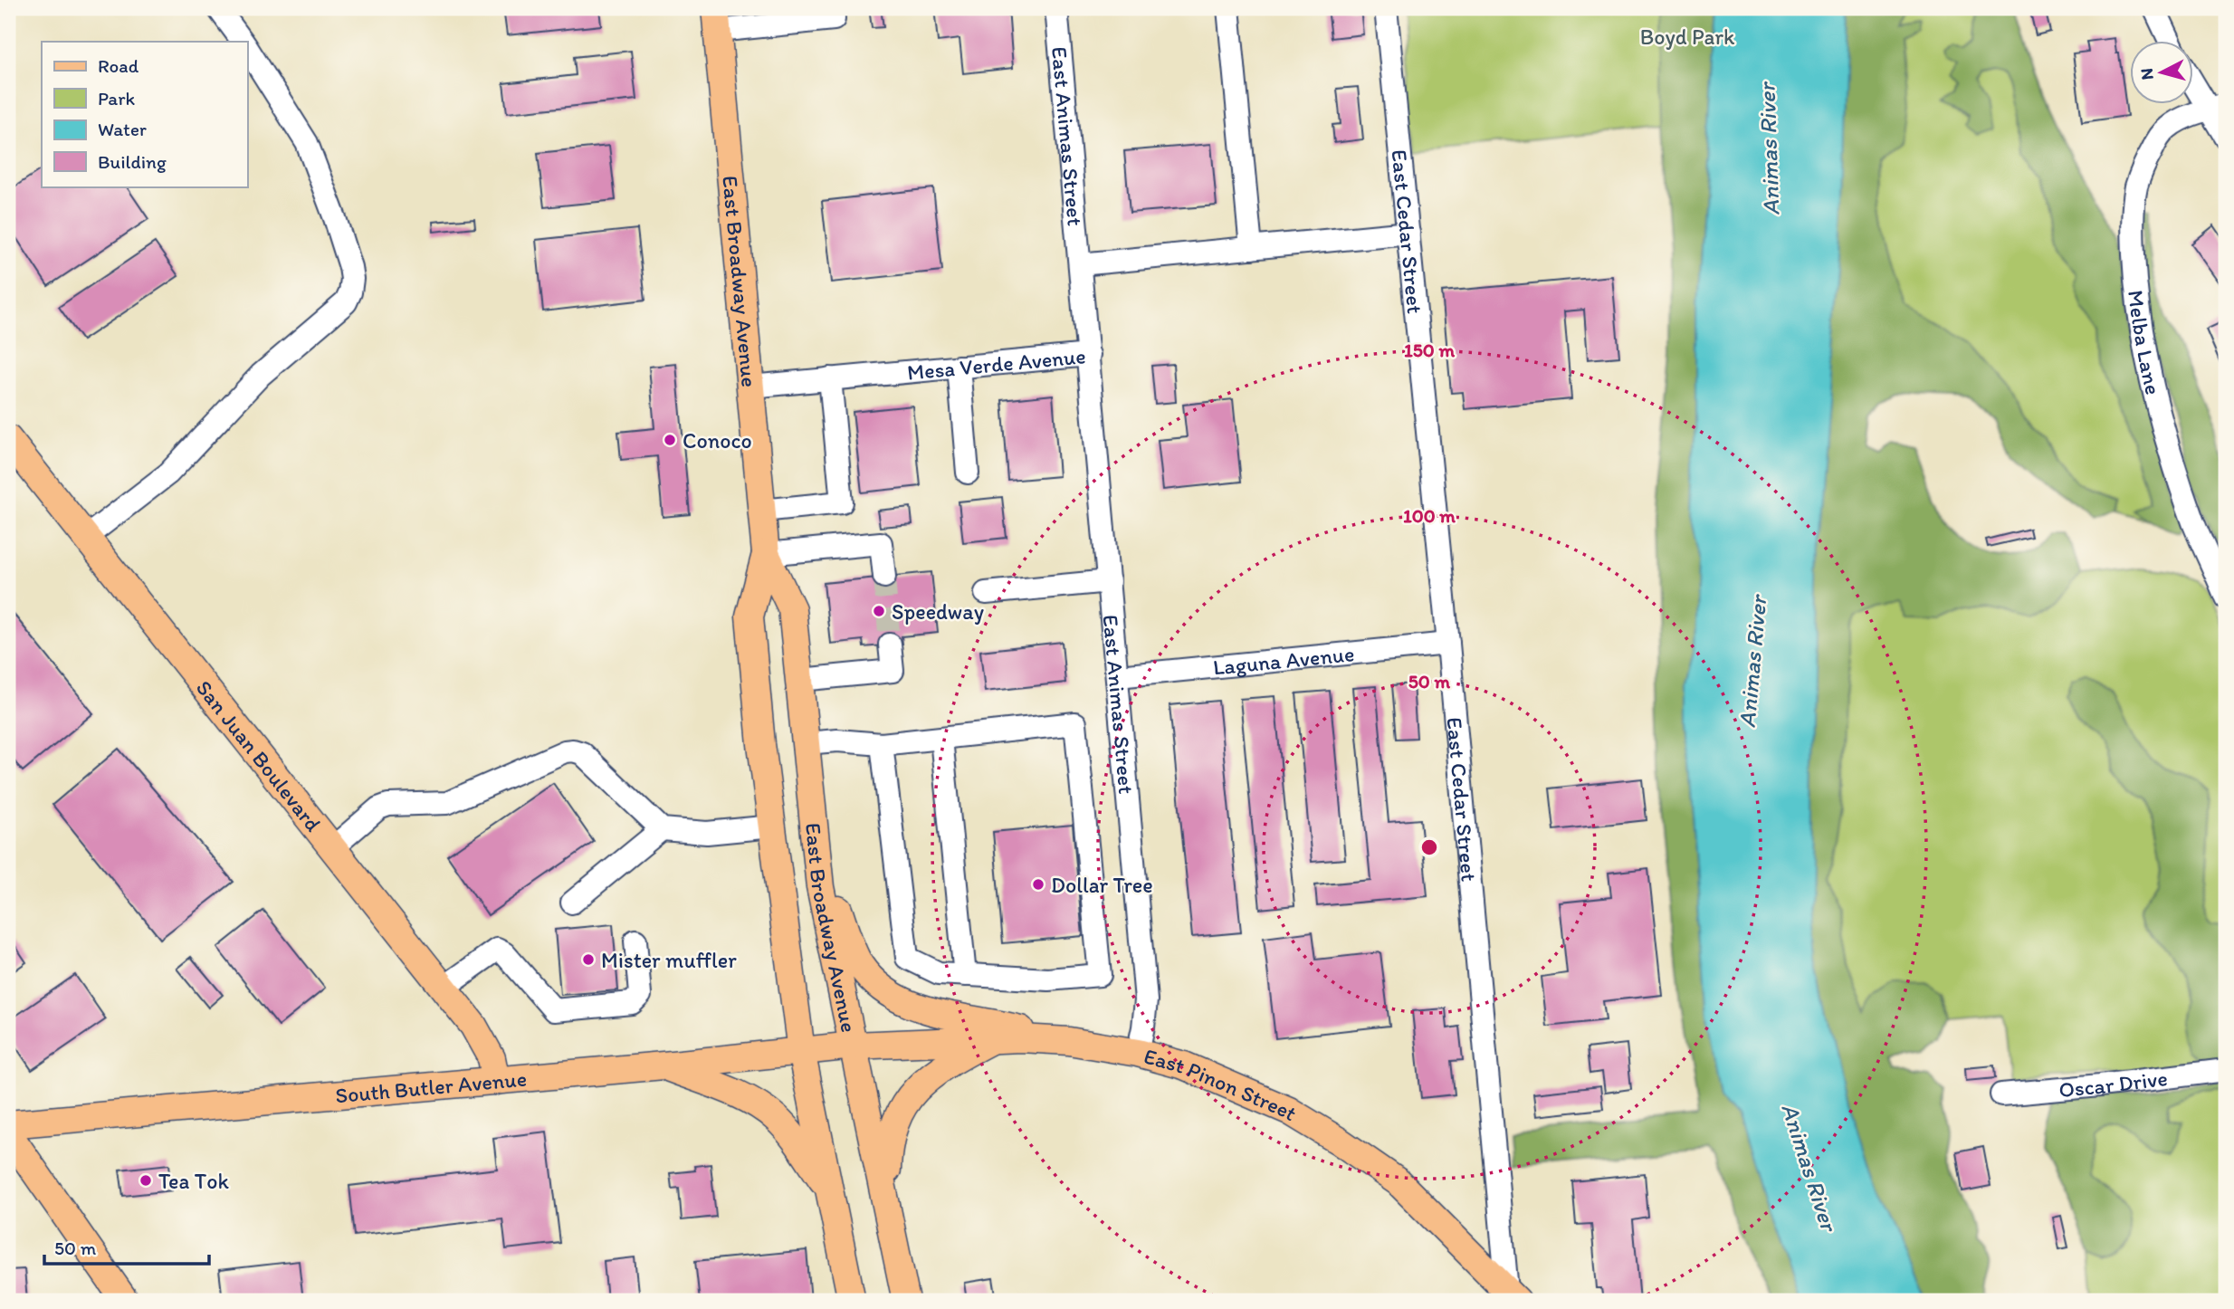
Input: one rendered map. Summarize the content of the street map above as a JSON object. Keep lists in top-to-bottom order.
{
  "streets": {
    "main road": [
      "East Broadway Avenue",
      "San Juan Boulevard",
      "East Pinon Street",
      "South Butler Avenue"
    ],
    "street": [
      "East Animas Street",
      "East Cedar Street",
      "Melba Lane",
      "Mesa Verde Avenue",
      "Laguna Avenue",
      "Oscar Drive"
    ]
  },
  "crossings": [
    ["East Animas Street", "Mesa Verde Avenue"],
    ["East Animas Street", "Laguna Avenue"],
    ["East Animas Street", "East Pinon Street"],
    ["East Cedar Street", "Laguna Avenue"],
    ["East Cedar Street", "East Pinon Street"],
    ["East Broadway Avenue", "Mesa Verde Avenue"],
    ["East Broadway Avenue", "East Pinon Street"],
    ["East Broadway Avenue", "South Butler Avenue"],
    ["San Juan Boulevard", "South Butler Avenue"],
    ["East Pinon Street", "South Butler Avenue"]
  ],
  "water": ["Animas River"],
  "parks": ["Boyd Park"],
  "places": [
    "Conoco",
    "Speedway",
    "Dollar Tree",
    "Mister muffler",
    "Tea Tok"
  ],
  "legend": [
    "Road",
    "Park",
    "Water",
    "Building"
  ],
  "scale_bar": "50 m",
  "north": "left",
  "rings": ["150 m", "100 m", "50 m"]
}
